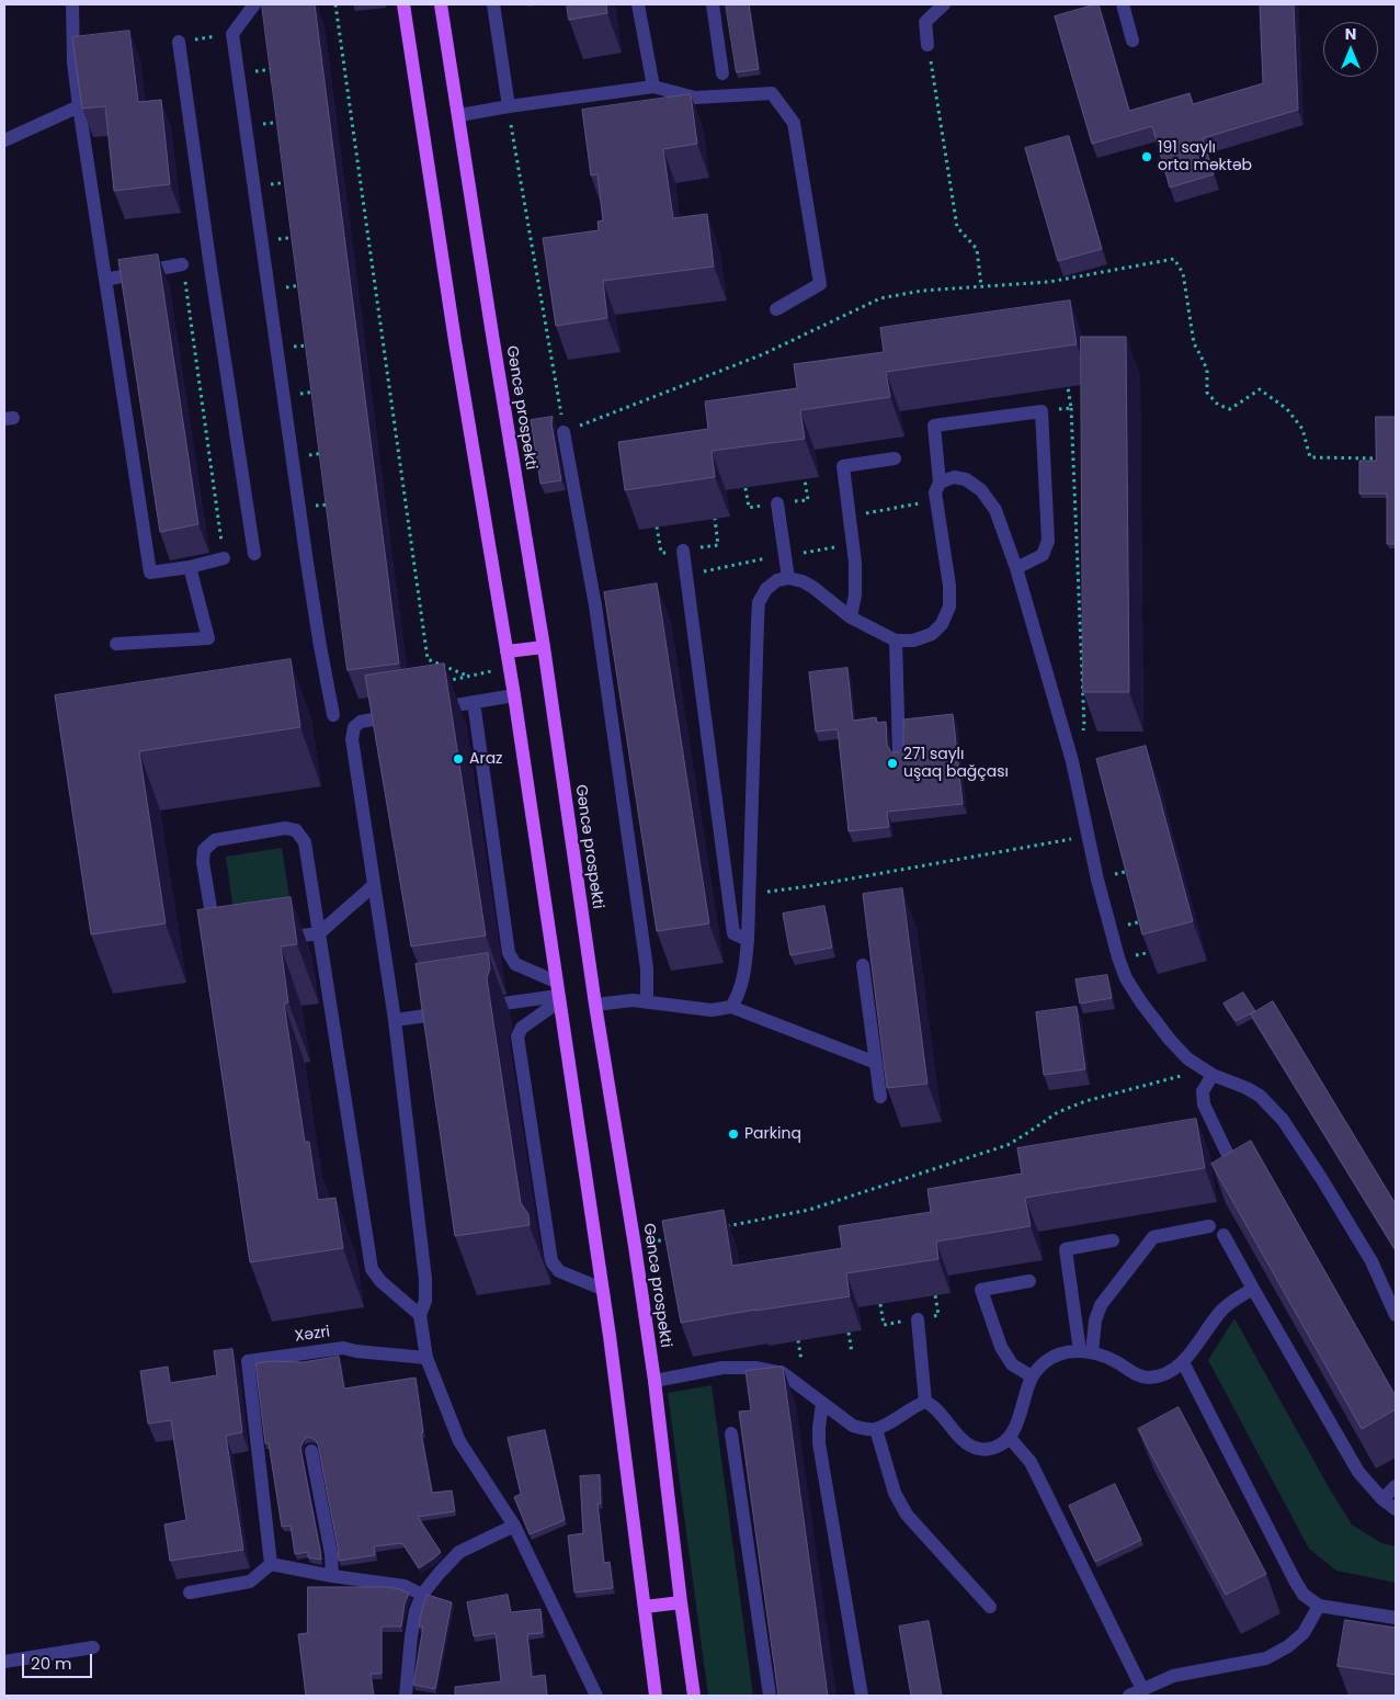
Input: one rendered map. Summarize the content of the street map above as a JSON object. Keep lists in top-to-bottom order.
{
  "streets": {
    "main road": ["Gəncə prospekti"],
    "street": ["Xəzri"]
  },
  "places": [
    "191 saylı orta məktəb",
    "Araz",
    "271 saylı uşaq bağçası",
    "Parkinq"
  ],
  "scale_bar": "20 m",
  "north": "top"
}
